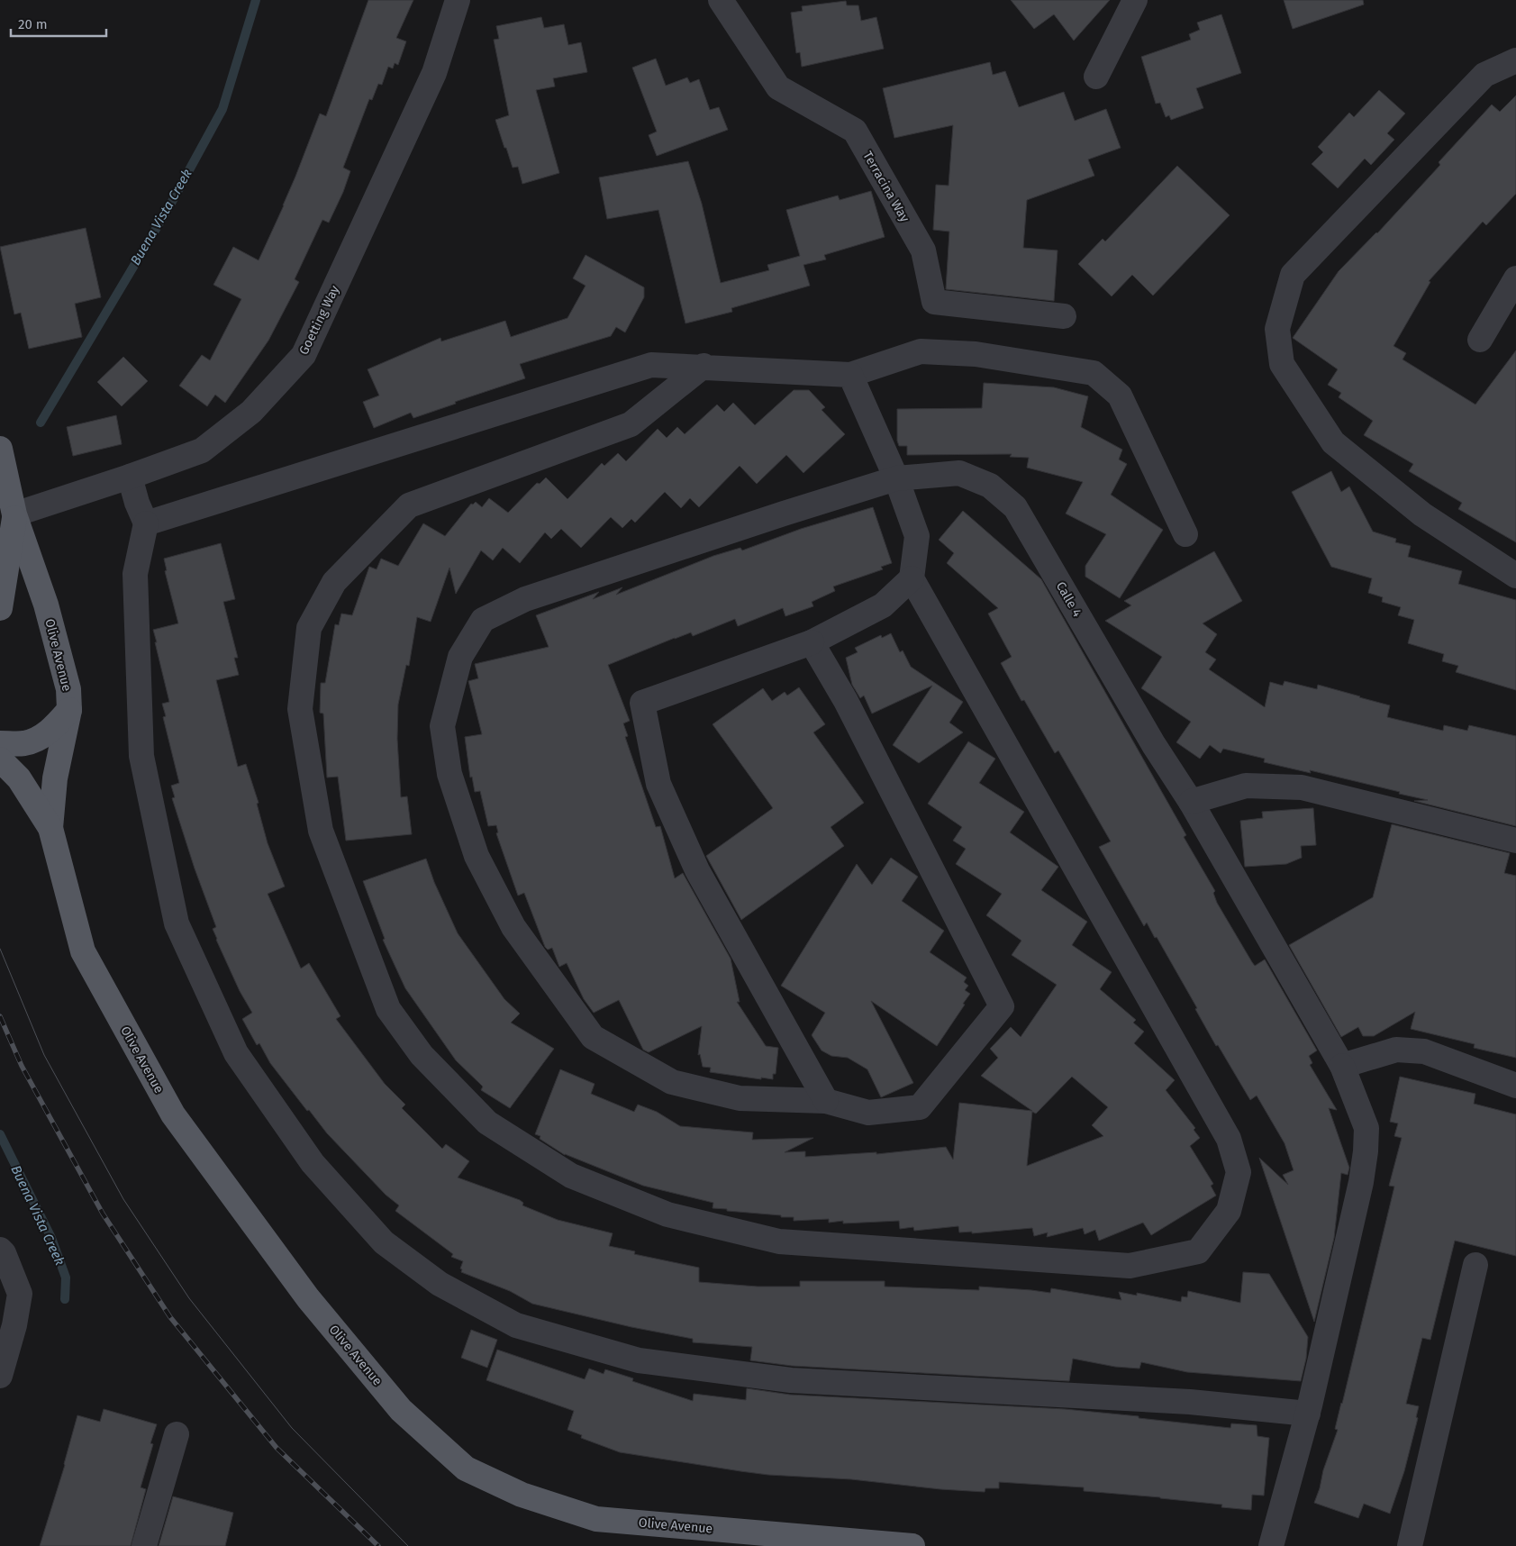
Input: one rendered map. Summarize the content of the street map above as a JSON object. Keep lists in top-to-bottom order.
{
  "streets": {
    "main road": ["Olive Avenue"],
    "street": ["Terracina Way", "Goetting Way", "Calle 4"]
  },
  "crossings": [
    ["Goetting Way", "Olive Avenue"]
  ],
  "water": ["Buena Vista Creek"],
  "scale_bar": "20 m"
}
